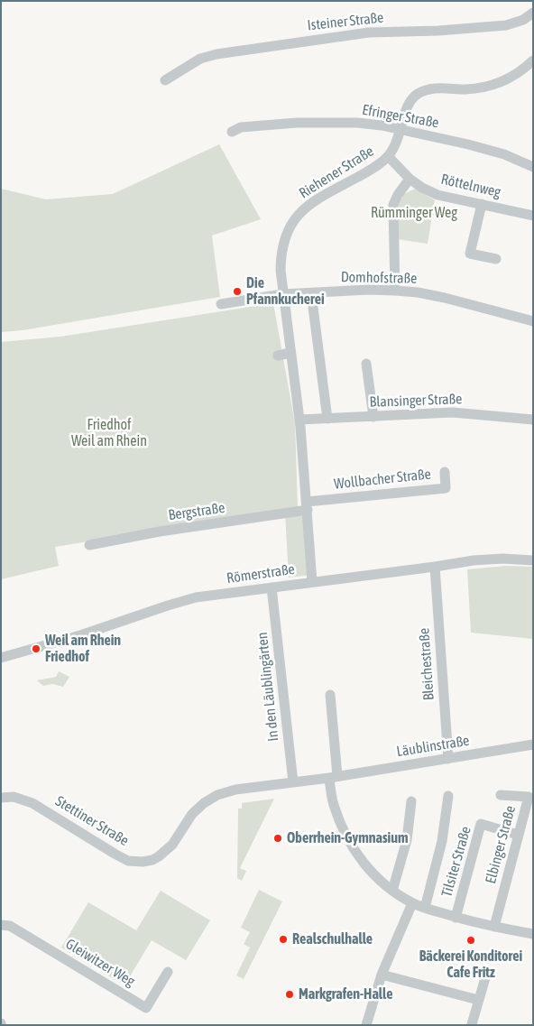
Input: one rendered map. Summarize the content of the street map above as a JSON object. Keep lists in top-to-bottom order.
{
  "streets": {
    "street": [
      "Isteiner Straße",
      "Efringer Straße",
      "Riehener Straße",
      "Röttelnweg",
      "Domhofstraße",
      "Blansinger Straße",
      "Wollbacher Straße",
      "Bergstraße",
      "Römerstraße",
      "Bleichestraße",
      "In den Läublingärten",
      "Läublinstraße",
      "Stettiner Straße",
      "Elbinger Straße",
      "Tilsiter Straße",
      "Gleiwitzer Weg"
    ]
  },
  "crossings": [
    ["Efringer Straße", "Riehener Straße"],
    ["Riehener Straße", "Röttelnweg"],
    ["Riehener Straße", "Domhofstraße"],
    ["Wollbacher Straße", "Bergstraße"],
    ["Römerstraße", "Bleichestraße"],
    ["Römerstraße", "In den Läublingärten"],
    ["Bleichestraße", "Läublinstraße"],
    ["In den Läublingärten", "Stettiner Straße"],
    ["Läublinstraße", "Stettiner Straße"],
    ["Elbinger Straße", "Tilsiter Straße"]
  ],
  "parks": ["Rümminger Weg", "Friedhof Weil am Rhein"],
  "places": [
    "Die Pfannkucherei",
    "Weil am Rhein Friedhof",
    "Oberrhein-Gymnasium",
    "Realschulhalle",
    "Bäckerei Konditorei Cafe Fritz",
    "Markgrafen-Halle"
  ]
}
